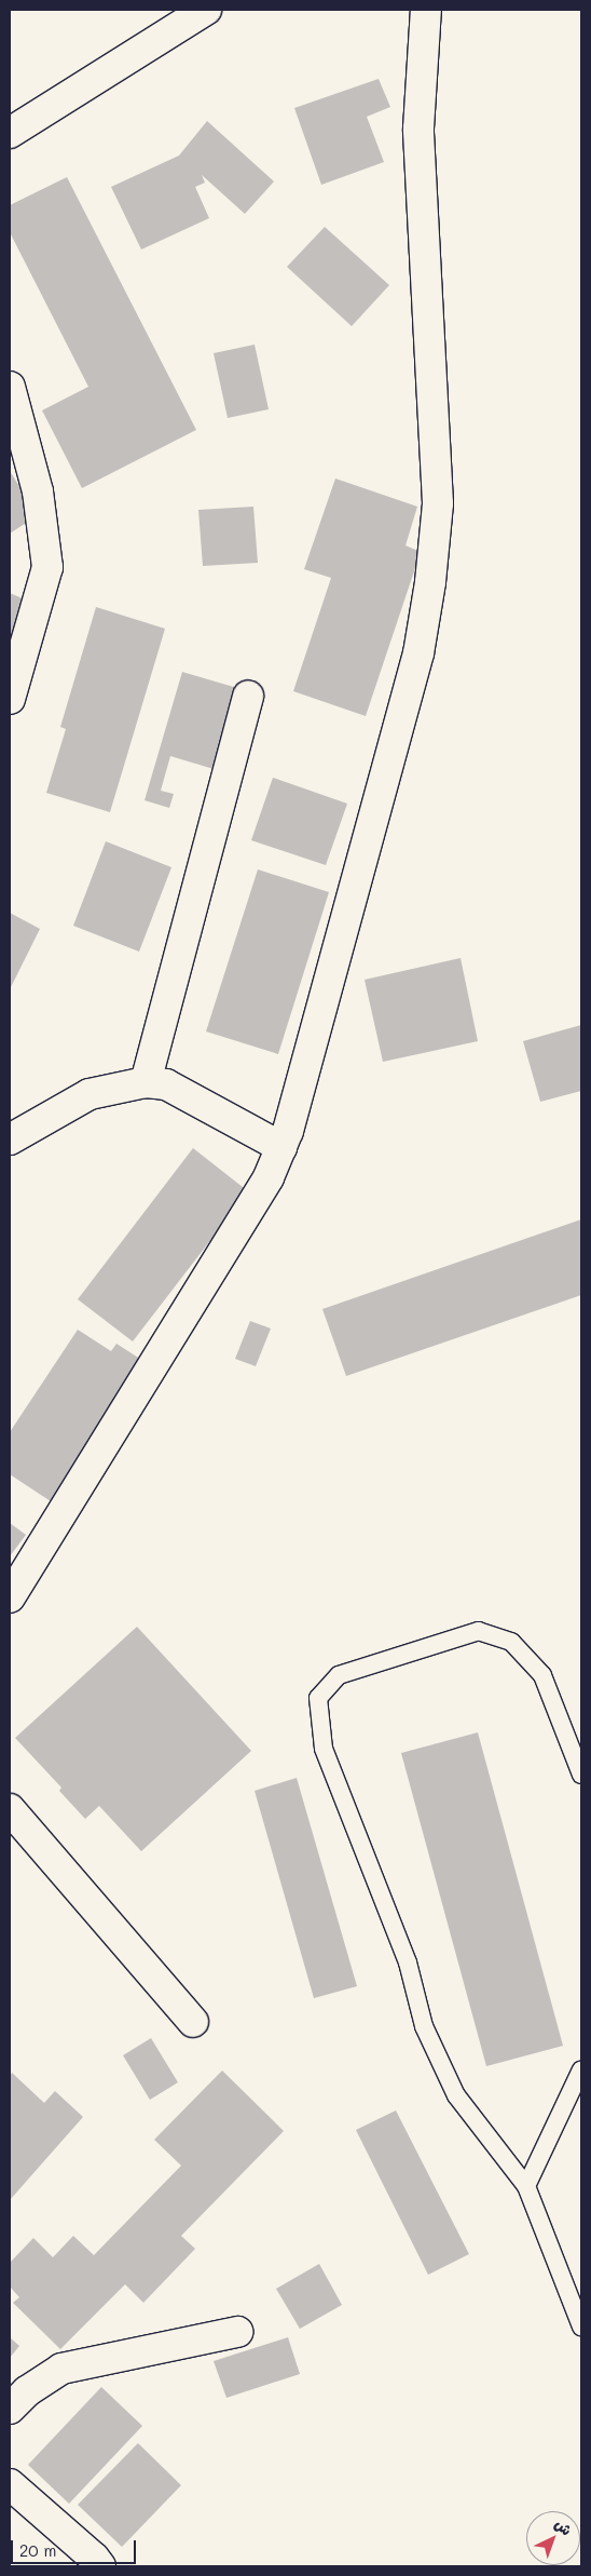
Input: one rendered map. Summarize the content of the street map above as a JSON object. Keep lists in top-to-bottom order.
{
  "scale_bar": "20 m",
  "north": "top right"
}
